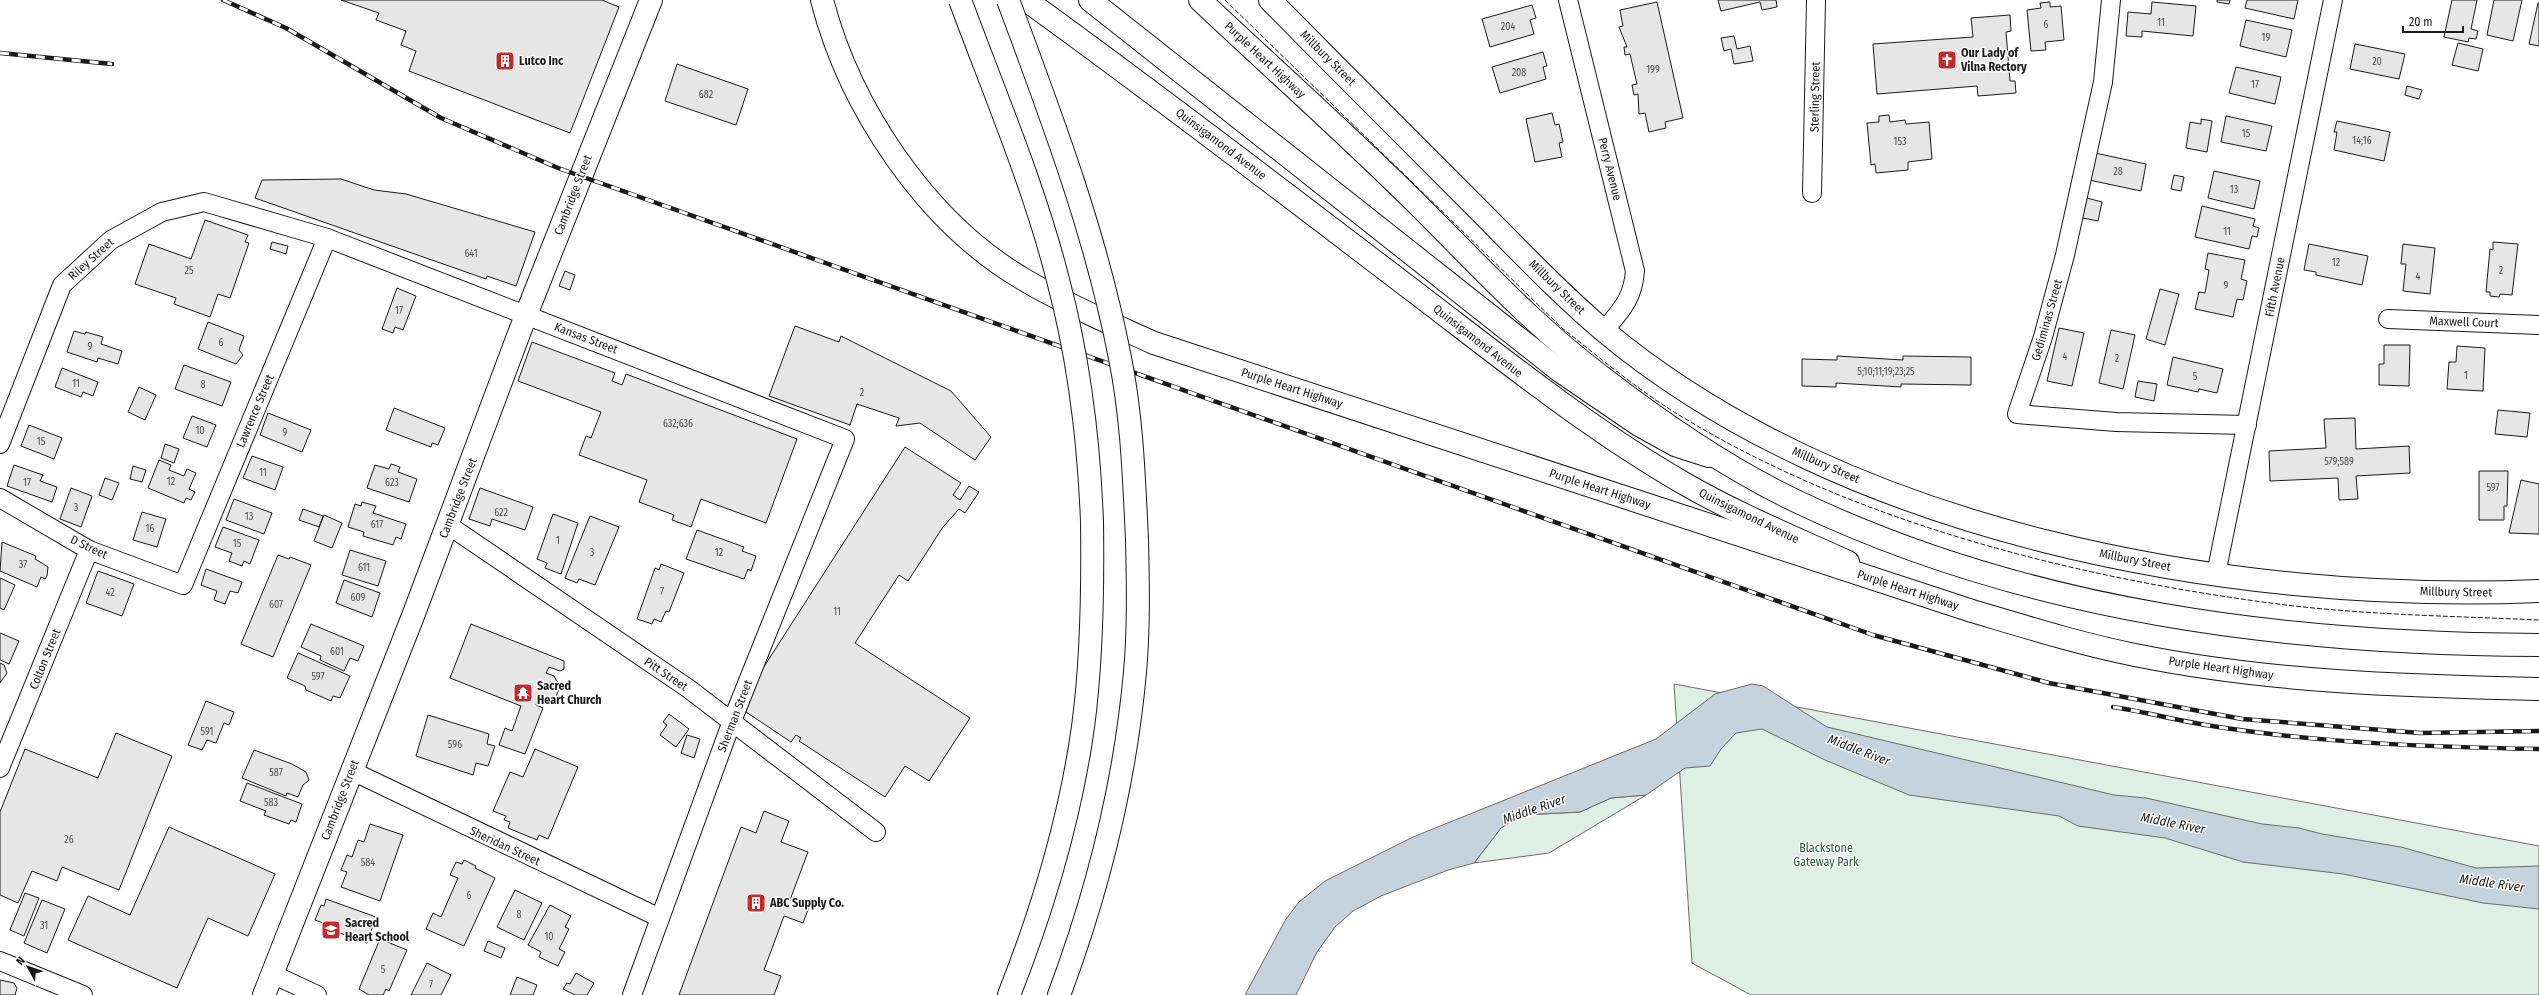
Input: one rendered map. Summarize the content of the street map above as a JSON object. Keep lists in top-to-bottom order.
{
  "streets": {
    "main road": [
      "Millbury Street",
      "Purple Heart Highway",
      "Quinsigamond Avenue",
      "Cambridge Street"
    ],
    "street": [
      "Sterling Street",
      "Perry Avenue",
      "Riley Street",
      "Fifth Avenue",
      "Gediminas Street",
      "Maxwell Court",
      "Kansas Street",
      "Lawrence Street",
      "D Street",
      "Colton Street",
      "Pitt Street",
      "Sherman Street",
      "Sheridan Street"
    ]
  },
  "crossings": [
    ["Millbury Street", "Perry Avenue"],
    ["Millbury Street", "Fifth Avenue"],
    ["Purple Heart Highway", "Quinsigamond Avenue"],
    ["Cambridge Street", "Kansas Street"],
    ["Cambridge Street", "Pitt Street"],
    ["Cambridge Street", "Sheridan Street"],
    ["Riley Street", "Kansas Street"],
    ["Riley Street", "Lawrence Street"],
    ["Fifth Avenue", "Gediminas Street"],
    ["Kansas Street", "Lawrence Street"],
    ["Kansas Street", "Sherman Street"],
    ["Lawrence Street", "D Street"],
    ["D Street", "Colton Street"],
    ["Pitt Street", "Sherman Street"],
    ["Sherman Street", "Sheridan Street"]
  ],
  "water": ["Middle River"],
  "parks": ["Blackstone Gateway Park"],
  "places": {
    "church": ["Our Lady of Vilna Rectory"],
    "building": ["Lutco Inc", "ABC Supply Co."],
    "temple": ["Sacred Heart Church"],
    "school or university": ["Sacred Heart School"]
  },
  "house_numbers": [
    "11",
    "6",
    "204",
    "19",
    "20",
    "199",
    "208",
    "17",
    "682",
    "15",
    "14;16",
    "153",
    "28",
    "13",
    "11",
    "641",
    "12",
    "25",
    "2",
    "4",
    "9",
    "17",
    "6",
    "9",
    "4",
    "2",
    "5;10;11;19;23;25",
    "1",
    "5",
    "11",
    "8",
    "2",
    "632;636",
    "10",
    "9",
    "15",
    "579;589",
    "11",
    "12",
    "17",
    "623",
    "597",
    "3",
    "622",
    "13",
    "617",
    "16",
    "1",
    "15",
    "3",
    "12",
    "37",
    "611",
    "7",
    "42",
    "609",
    "607",
    "11",
    "601",
    "597",
    "591",
    "596",
    "587",
    "583",
    "26",
    "584",
    "6",
    "8",
    "31",
    "10",
    "5",
    "7"
  ],
  "scale_bar": "20 m",
  "north": "top left"
}
